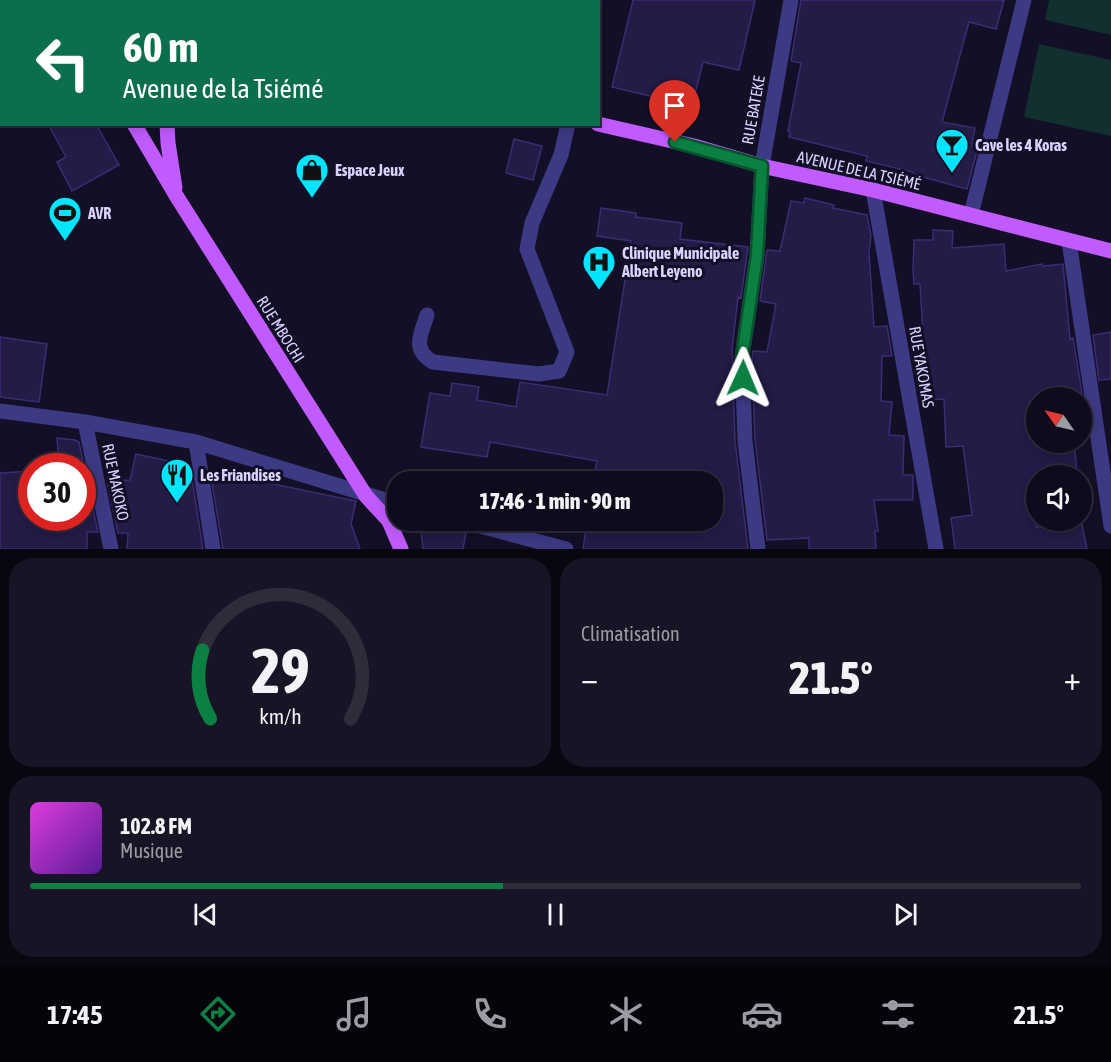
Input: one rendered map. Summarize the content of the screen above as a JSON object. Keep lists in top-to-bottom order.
{
  "streets": {
    "main road": ["AVENUE DE LA TSIÉMÉ", "RUE MBOCHI"],
    "street": ["RUE BATEKE", "RUE YAKOMAS", "RUE MAKOKO"]
  },
  "crossings": [
    ["RUE BATEKE", "AVENUE DE LA TSIÉMÉ"],
    ["AVENUE DE LA TSIÉMÉ", "RUE YAKOMAS"]
  ],
  "places": {
    "bar": ["Cave les 4 Koras"],
    "shop": ["Espace Jeux"],
    "sports": ["AVR"],
    "hospital": ["Clinique Municipale Albert Leyeno"],
    "restaurant": ["Les Friandises"]
  },
  "north": "top left",
  "page": {
    "turn": ["60 m", "Avenue de la Tsiémé"],
    "limit": "30",
    "trip": "17:46 · 1 min · 90 m",
    "tile": "Climatisation",
    "heat": ["−", "21.5°", "+"],
    "song": ["102.8 FM", "Musique"],
    "tabs": ["17:45", "21.5°"],
    "gauge": ["29", "km/h"]
  }
}
